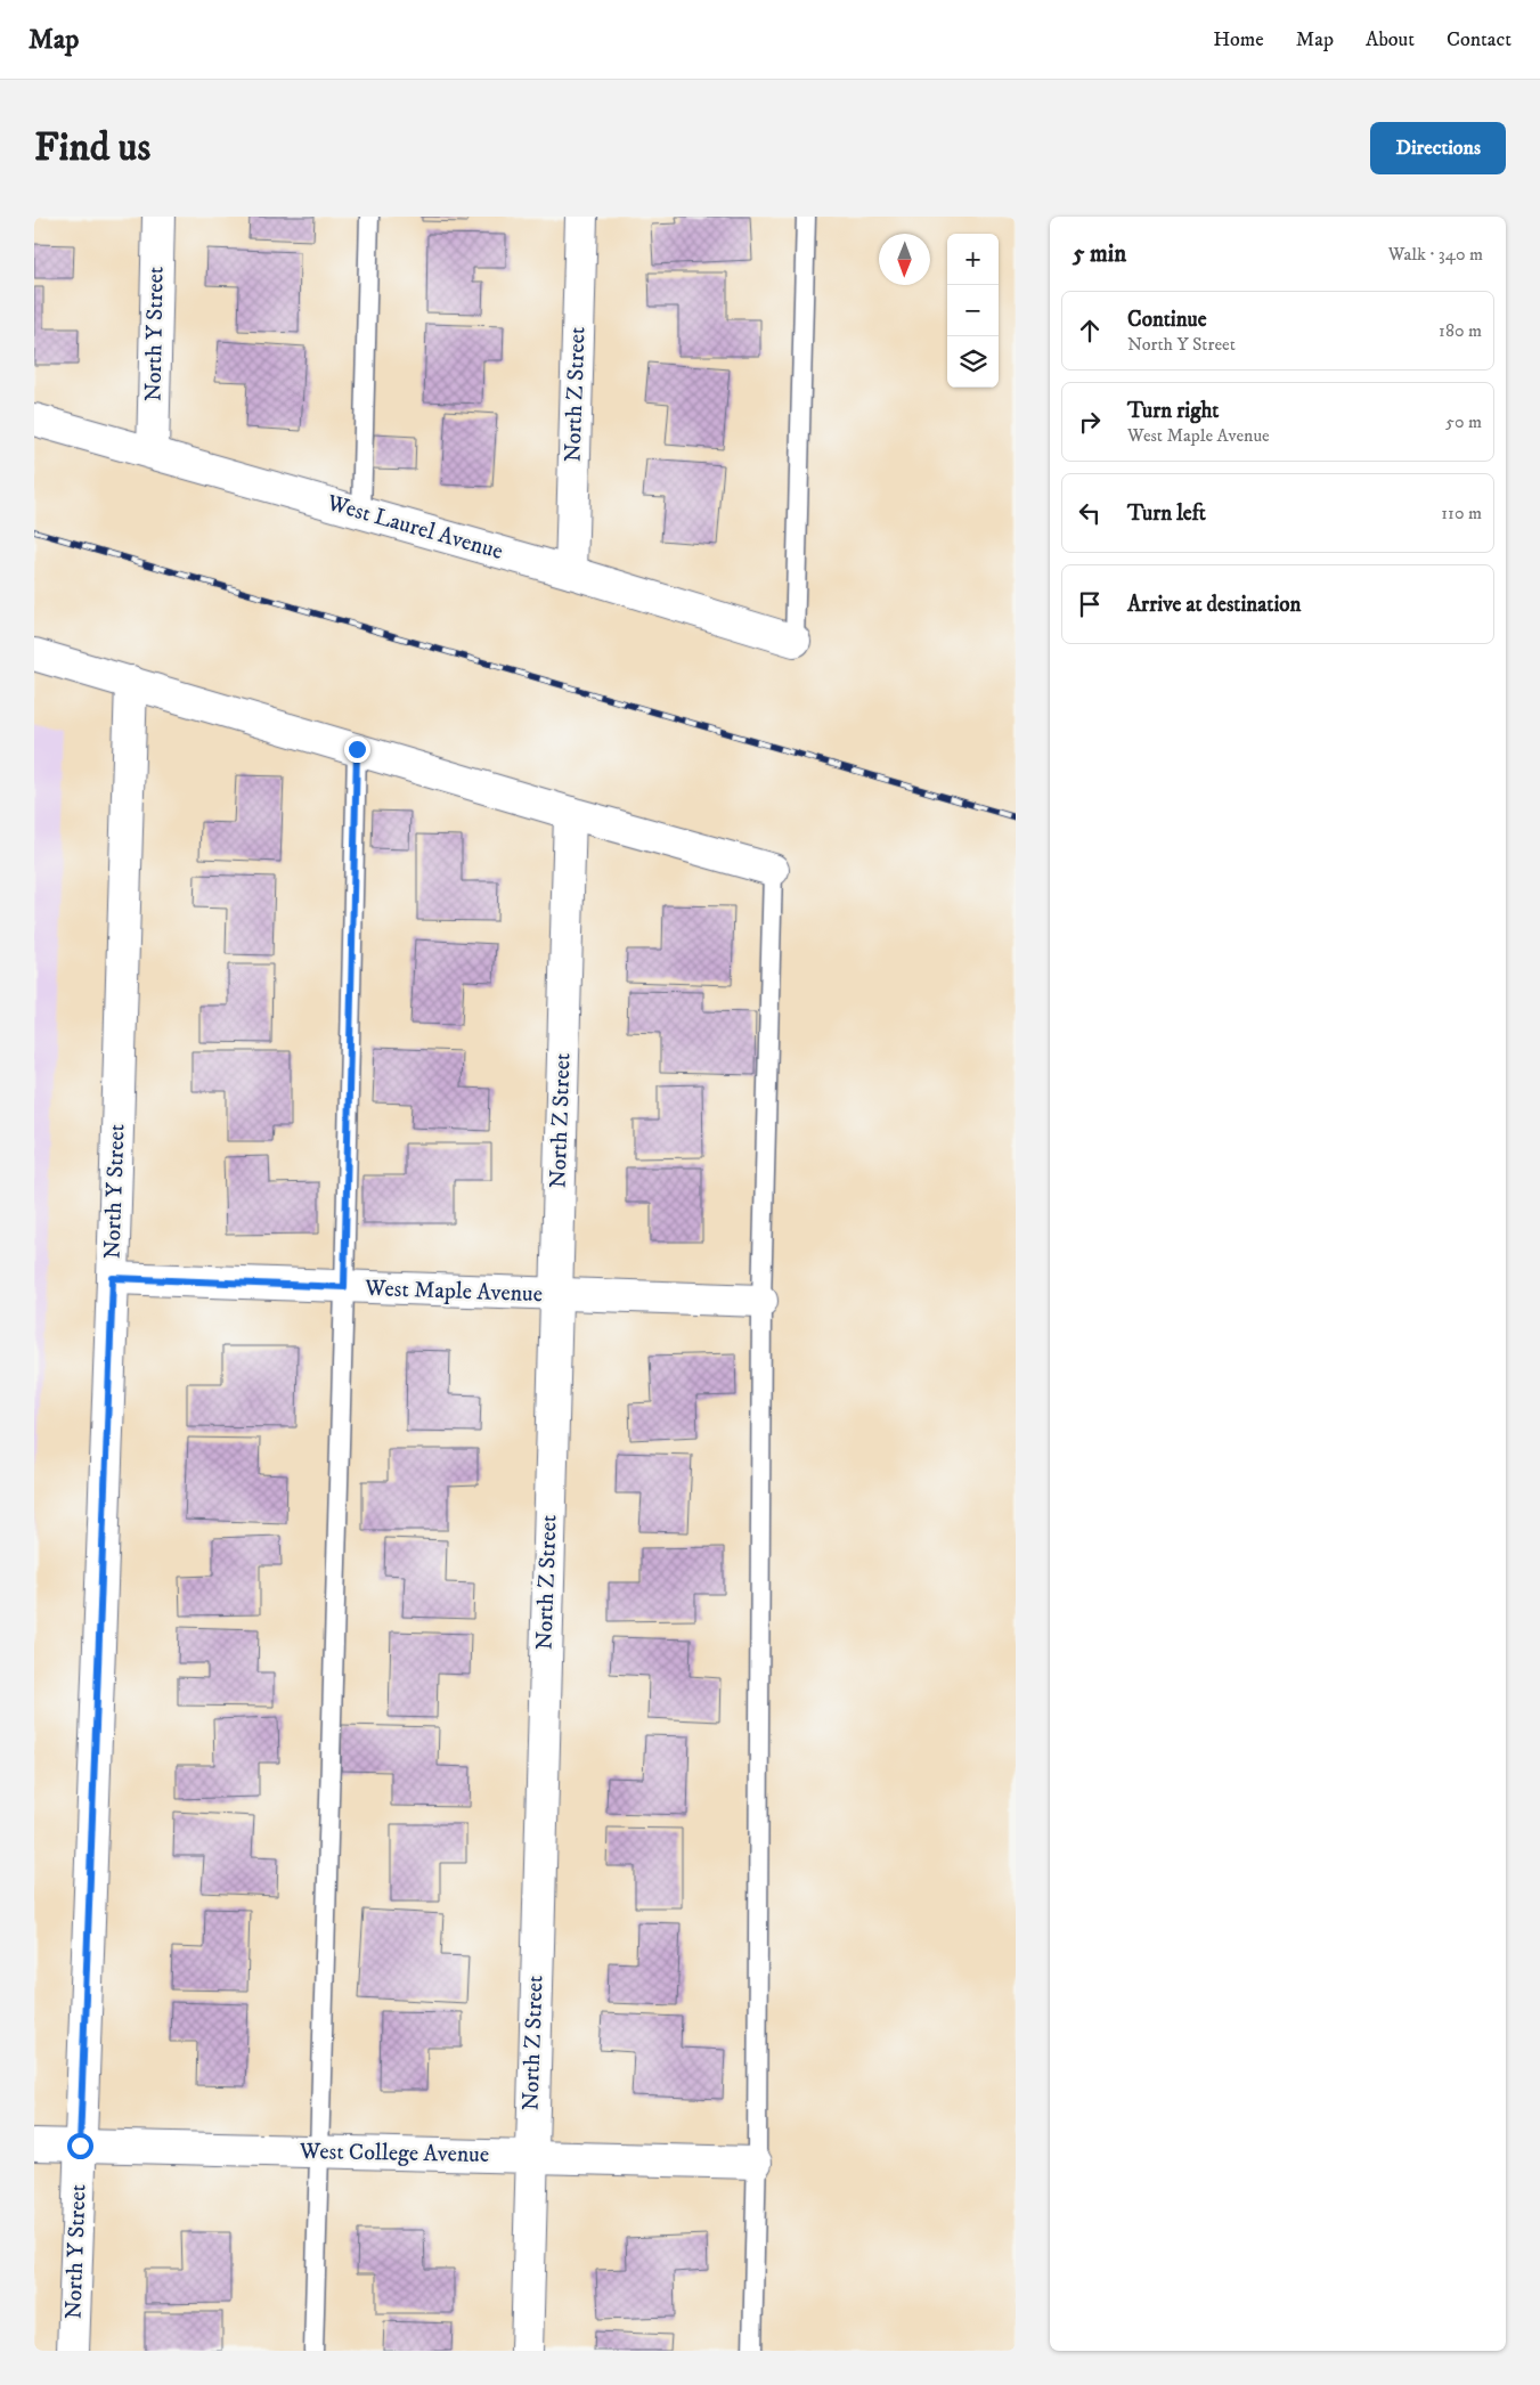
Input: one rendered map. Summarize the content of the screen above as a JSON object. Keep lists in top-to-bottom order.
{
  "streets": {
    "street": [
      "North Y Street",
      "North Z Street",
      "West Laurel Avenue",
      "West Maple Avenue",
      "West College Avenue"
    ]
  },
  "crossings": [
    ["North Y Street", "West Laurel Avenue"],
    ["North Y Street", "West Maple Avenue"],
    ["North Y Street", "West College Avenue"],
    ["North Z Street", "West Laurel Avenue"],
    ["North Z Street", "West Maple Avenue"],
    ["North Z Street", "West College Avenue"]
  ],
  "north": "bottom",
  "page": {
    "header": "Map",
    "nav": [
      "Home",
      "Map",
      "About",
      "Contact"
    ],
    "buttons": "Directions",
    "title": "Find us",
    "heading": ["5 min", "Walk · 340 m"],
    "map_buttons": ["+", "−"],
    "list": [
      ["Continue", "North Y Street", "180 m"],
      ["Turn right", "West Maple Avenue", "50 m"],
      ["Turn left", "110 m"],
      "Arrive at destination"
    ]
  }
}
